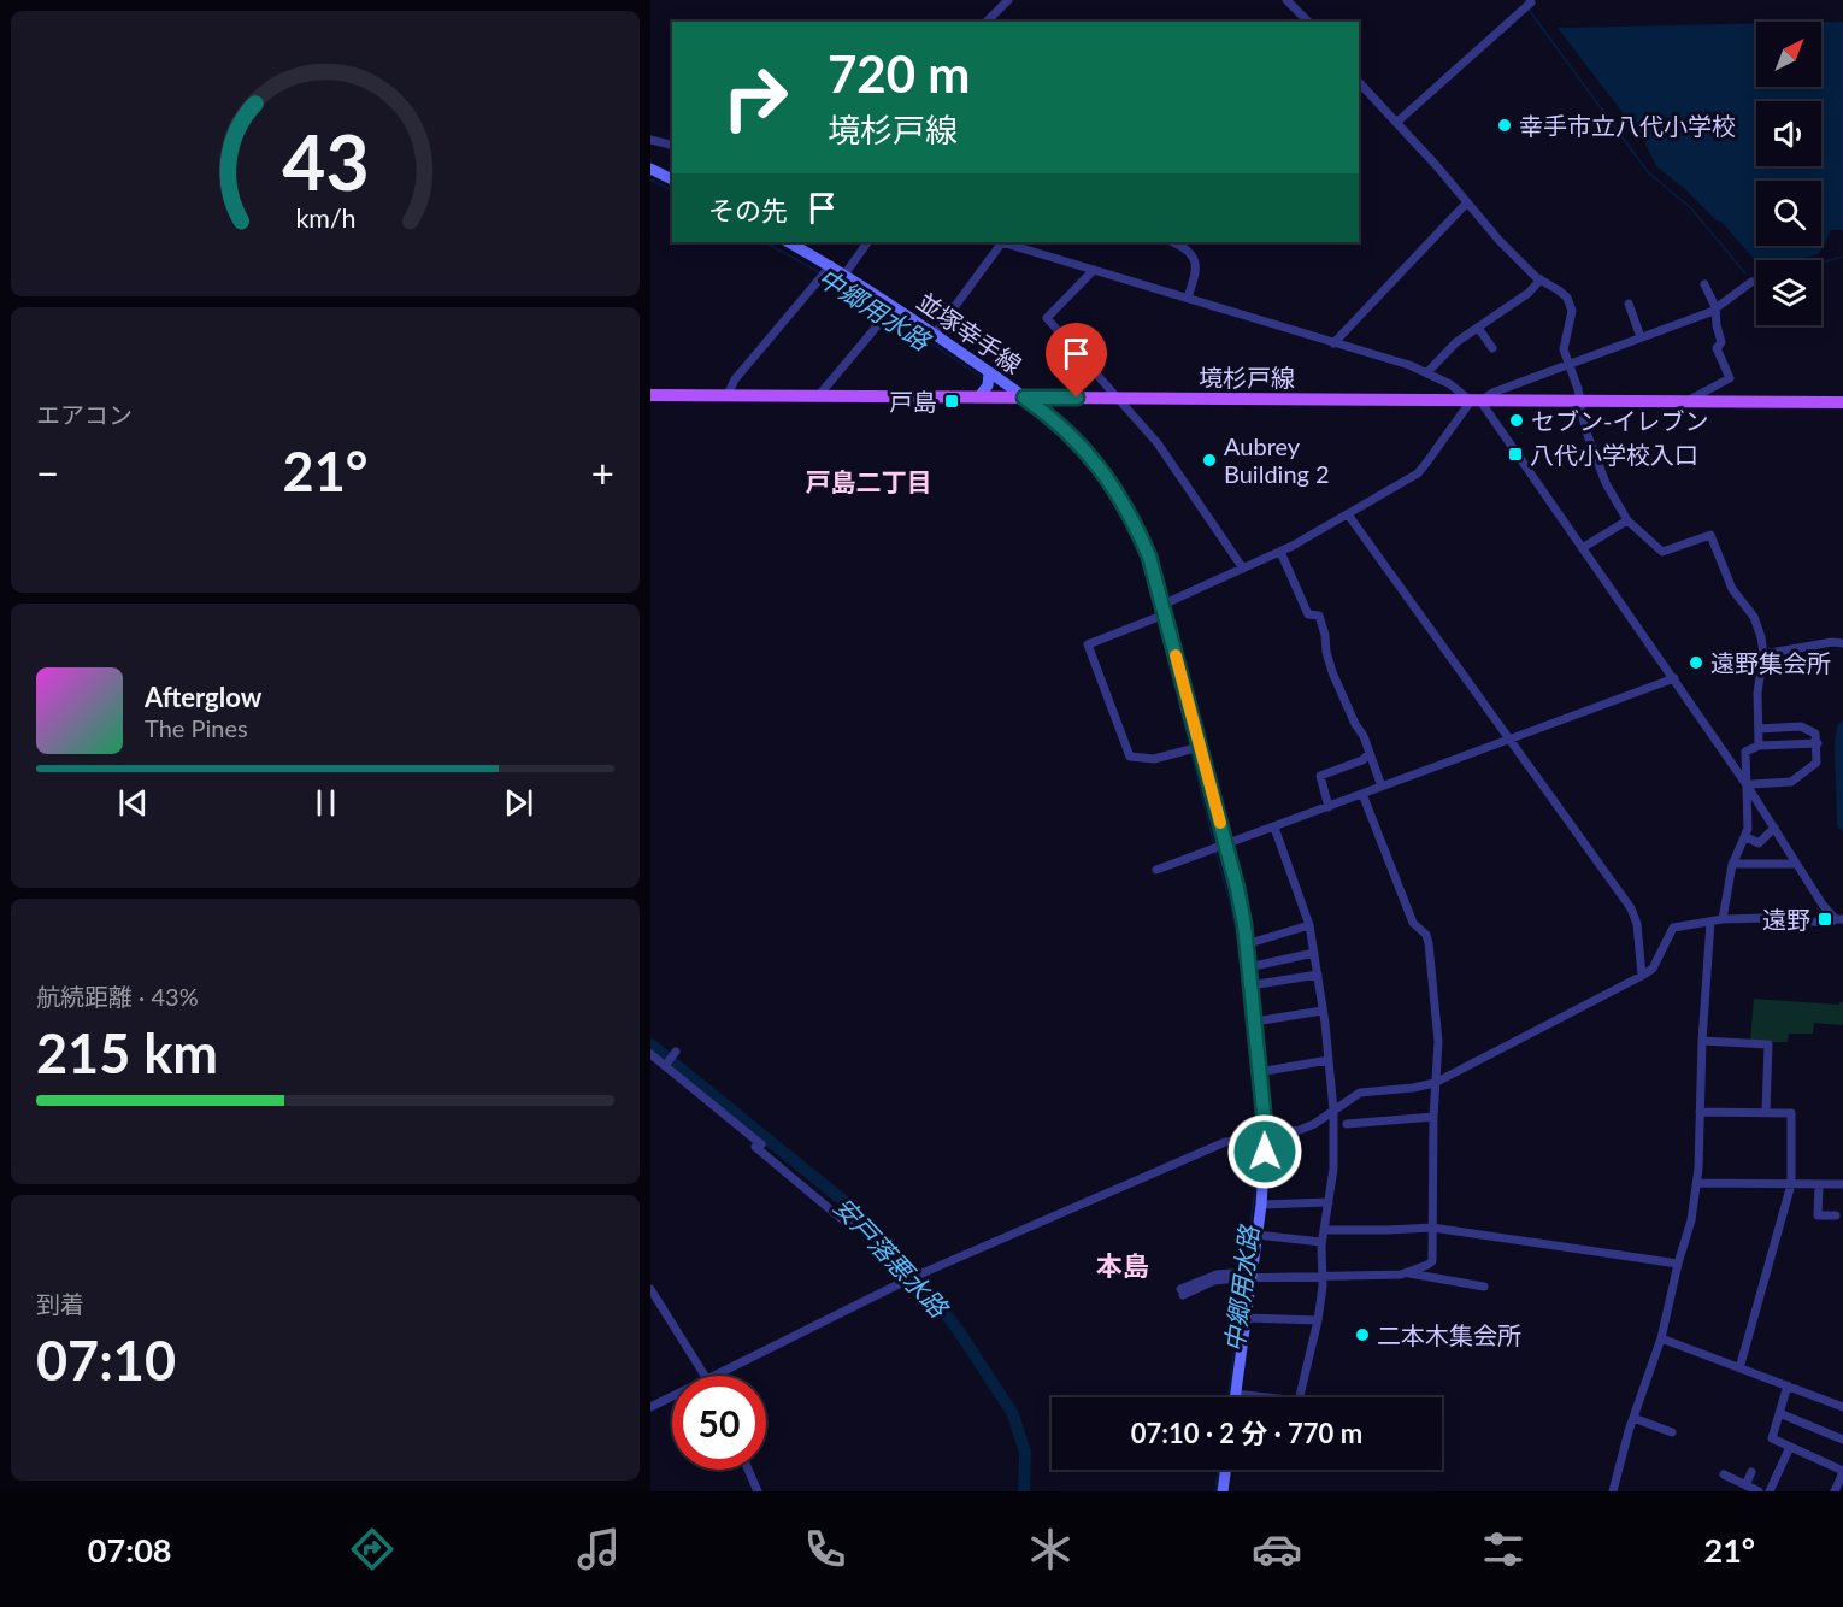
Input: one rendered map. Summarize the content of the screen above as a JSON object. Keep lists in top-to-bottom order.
{
  "streets": {
    "main road": ["並塚幸手線", "境杉戸線"]
  },
  "crossings": [
    ["並塚幸手線", "境杉戸線"]
  ],
  "districts": ["戸島二丁目", "本島"],
  "water": ["中郷用水路", "安戸落悪水路"],
  "places": {
    "other": [
      "幸手市立八代小学校",
      "セブン-イレブン",
      "Aubrey Building 2",
      "遠野集会所",
      "二本木集会所"
    ],
    "transit": ["戸島", "八代小学校入口", "遠野"]
  },
  "north": "top right",
  "page": {
    "turn": ["720 m", "境杉戸線"],
    "then": "その先",
    "tile": [
      "エアコン",
      ["航続距離 · 43%", "215 km"],
      ["到着", "07:10"]
    ],
    "heat": ["−", "21°", "+"],
    "song": ["Afterglow", "The Pines"],
    "limit": "50",
    "trip": "07:10 · 2 分 · 770 m",
    "tabs": ["07:08", "21°"],
    "gauge": ["43", "km/h"]
  }
}
